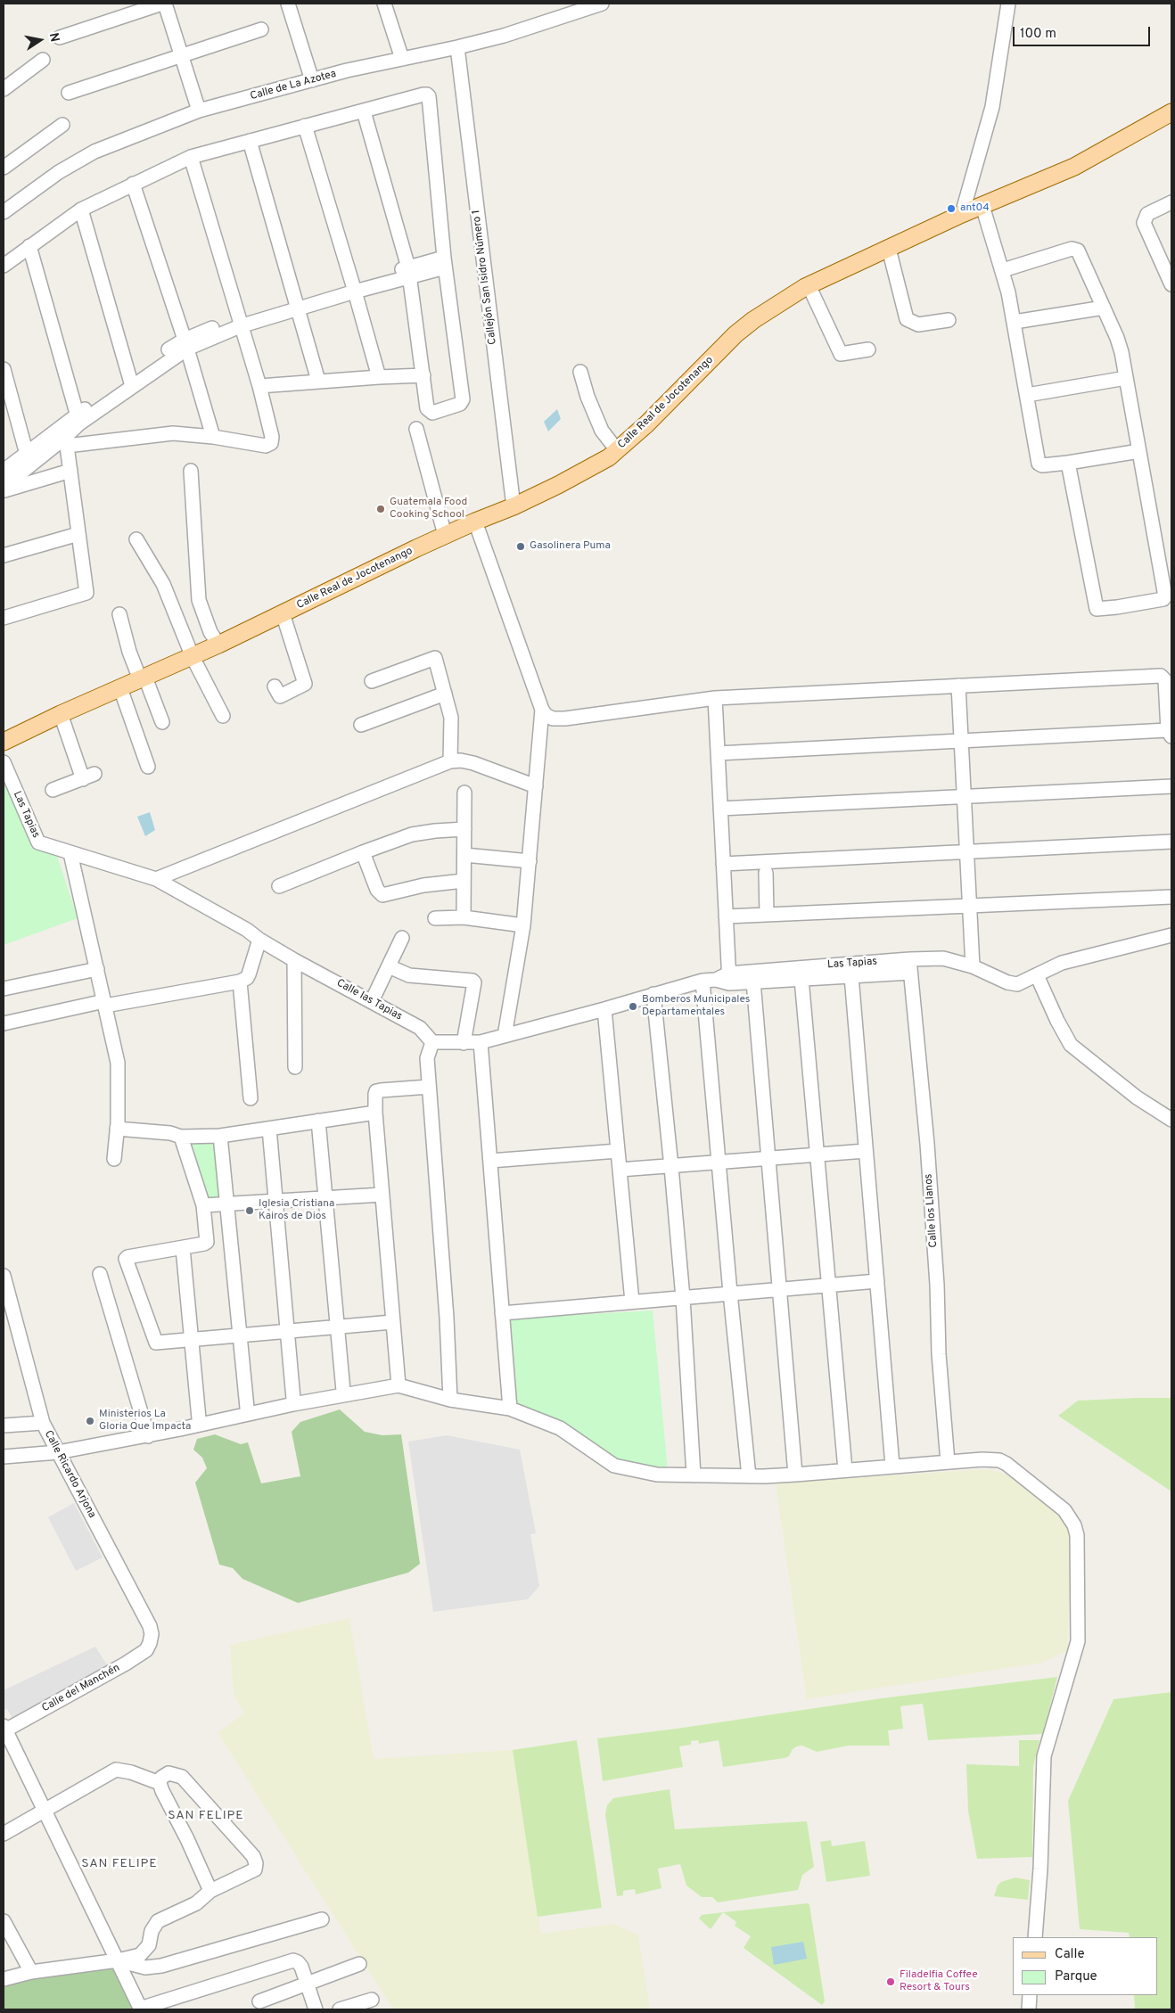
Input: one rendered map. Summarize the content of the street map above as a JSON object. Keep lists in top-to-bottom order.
{
  "streets": {
    "main road": ["Calle Real de Jocotenango"],
    "street": [
      "Calle de La Azotea",
      "Callejón San Isidro Número 1",
      "Las Tapias",
      "Calle las Tapias",
      "Calle los Llanos",
      "Calle Ricardo Arjona",
      "Calle del Manchén"
    ]
  },
  "crossings": [
    ["Calle de La Azotea", "Callejón San Isidro Número 1"],
    ["Callejón San Isidro Número 1", "Calle Real de Jocotenango"],
    ["Las Tapias", "Calle las Tapias"],
    ["Las Tapias", "Calle los Llanos"],
    ["Calle Ricardo Arjona", "Calle del Manchén"]
  ],
  "districts": ["SAN FELIPE", "SAN FELIPE"],
  "places": [
    "ant04",
    "Guatemala Food Cooking School",
    "Gasolinera Puma",
    "Bomberos Municipales Departamentales",
    "Iglesia Cristiana Kairos de Dios",
    "Ministerios La Gloria Que Impacta",
    "Filadelfia Coffee Resort & Tours"
  ],
  "legend": ["Calle", "Parque"],
  "scale_bar": "100 m",
  "north": "right"
}
